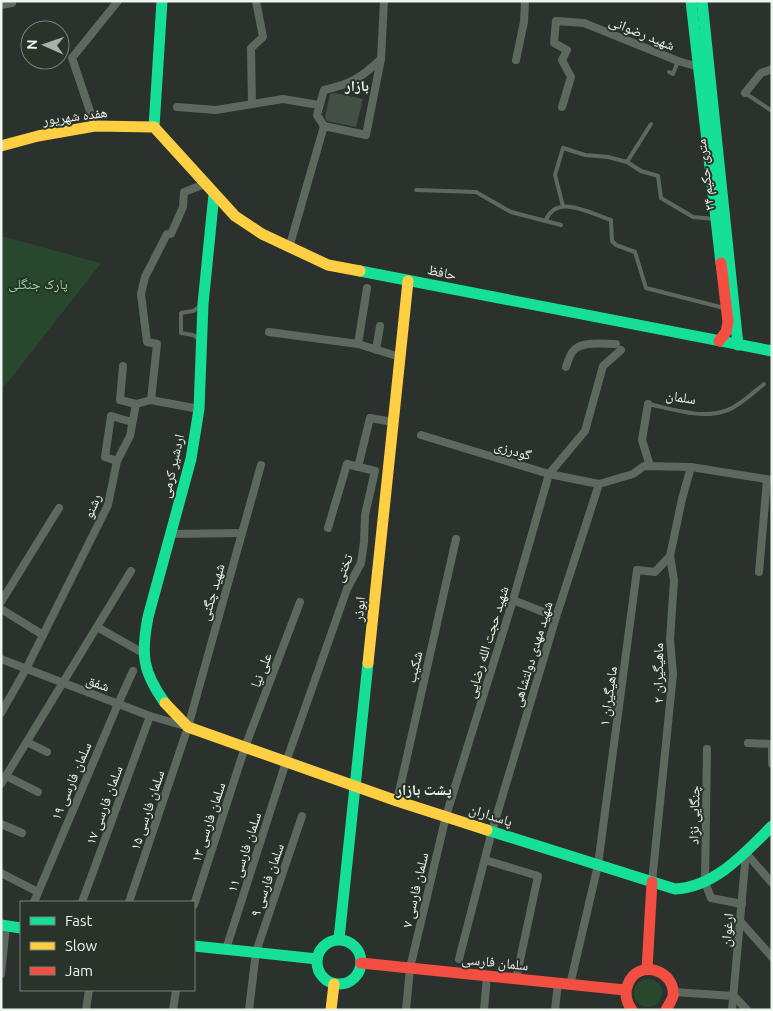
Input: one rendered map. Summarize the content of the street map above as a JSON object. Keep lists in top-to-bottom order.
{
  "streets": {
    "main road": [
      "هفده شهریور",
      "۲۴ متری حکیم",
      "حافظ",
      "اردشیر کرمی",
      "ابوذر",
      "پاسداران",
      "سلمان فارسی"
    ],
    "street": [
      "شهید رضوانی",
      "سلمان",
      "گودرزی",
      "رشنو",
      "تختی",
      "شهید چگنی",
      "شهید حجت الله رضایی",
      "شهید مهدی دولتشاهی",
      "شکیب",
      "علی نیا",
      "ماهیگیران ۲",
      "شفق",
      "ماهیگیران ۱",
      "سلمان فارسی ۱۹",
      "سلمان فارسی ۱۷",
      "سلمان فارسی ۱۵",
      "چنگایی نژاد",
      "سلمان فارسی ۱۳",
      "سلمان فارسی ۱۱",
      "سلمان فارسی ۹",
      "سلمان فارسی ۷",
      "ارغوان"
    ]
  },
  "crossings": [
    ["شهید رضوانی", "۲۴ متری حکیم"],
    ["هفده شهریور", "حافظ"],
    ["۲۴ متری حکیم", "حافظ"],
    ["حافظ", "اردشیر کرمی"],
    ["حافظ", "ابوذر"],
    ["گودرزی", "شهید حجت الله رضایی"],
    ["گودرزی", "شهید مهدی دولتشاهی"],
    ["اردشیر کرمی", "شهید چگنی"],
    ["اردشیر کرمی", "شفق"],
    ["اردشیر کرمی", "سلمان فارسی ۱۵"],
    ["اردشیر کرمی", "پاسداران"],
    ["رشنو", "شفق"],
    ["تختی", "پاسداران"],
    ["تختی", "سلمان فارسی ۱۱"],
    ["شهید چگنی", "شفق"],
    ["شهید چگنی", "سلمان فارسی ۱۵"],
    ["شهید چگنی", "پاسداران"],
    ["ابوذر", "پاسداران"],
    ["ابوذر", "سلمان فارسی"],
    ["شهید حجت الله رضایی", "پاسداران"],
    ["شهید حجت الله رضایی", "سلمان فارسی ۷"],
    ["شهید مهدی دولتشاهی", "پاسداران"],
    ["شکیب", "پاسداران"],
    ["علی نیا", "پاسداران"],
    ["علی نیا", "سلمان فارسی ۱۳"],
    ["ماهیگیران ۲", "ماهیگیران ۱"],
    ["ماهیگیران ۲", "پاسداران"],
    ["شفق", "سلمان فارسی ۱۹"],
    ["شفق", "سلمان فارسی ۱۷"],
    ["شفق", "سلمان فارسی ۱۵"],
    ["شفق", "پاسداران"],
    ["ماهیگیران ۱", "پاسداران"],
    ["سلمان فارسی ۱۵", "پاسداران"],
    ["پاسداران", "چنگایی نژاد"],
    ["پاسداران", "سلمان فارسی ۱۳"],
    ["پاسداران", "سلمان فارسی ۱۱"],
    ["پاسداران", "سلمان فارسی ۷"],
    ["پاسداران", "ارغوان"],
    ["سلمان فارسی ۷", "سلمان فارسی"]
  ],
  "districts": ["بازار", "پشت بازار"],
  "parks": ["پارک جنگلی"],
  "legend": ["Fast", "Slow", "Jam"],
  "north": "left"
}
